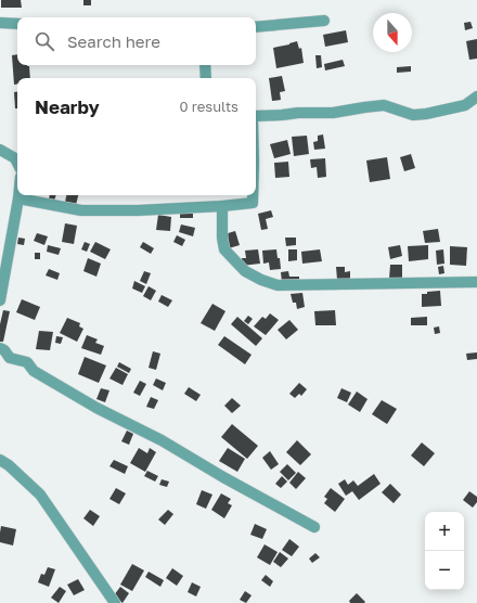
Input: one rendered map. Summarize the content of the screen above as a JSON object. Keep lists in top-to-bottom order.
{
  "north": "bottom",
  "page": {
    "search": "Search here",
    "heading": ["Nearby", "0 results"],
    "map_buttons": ["+", "−"]
  }
}
